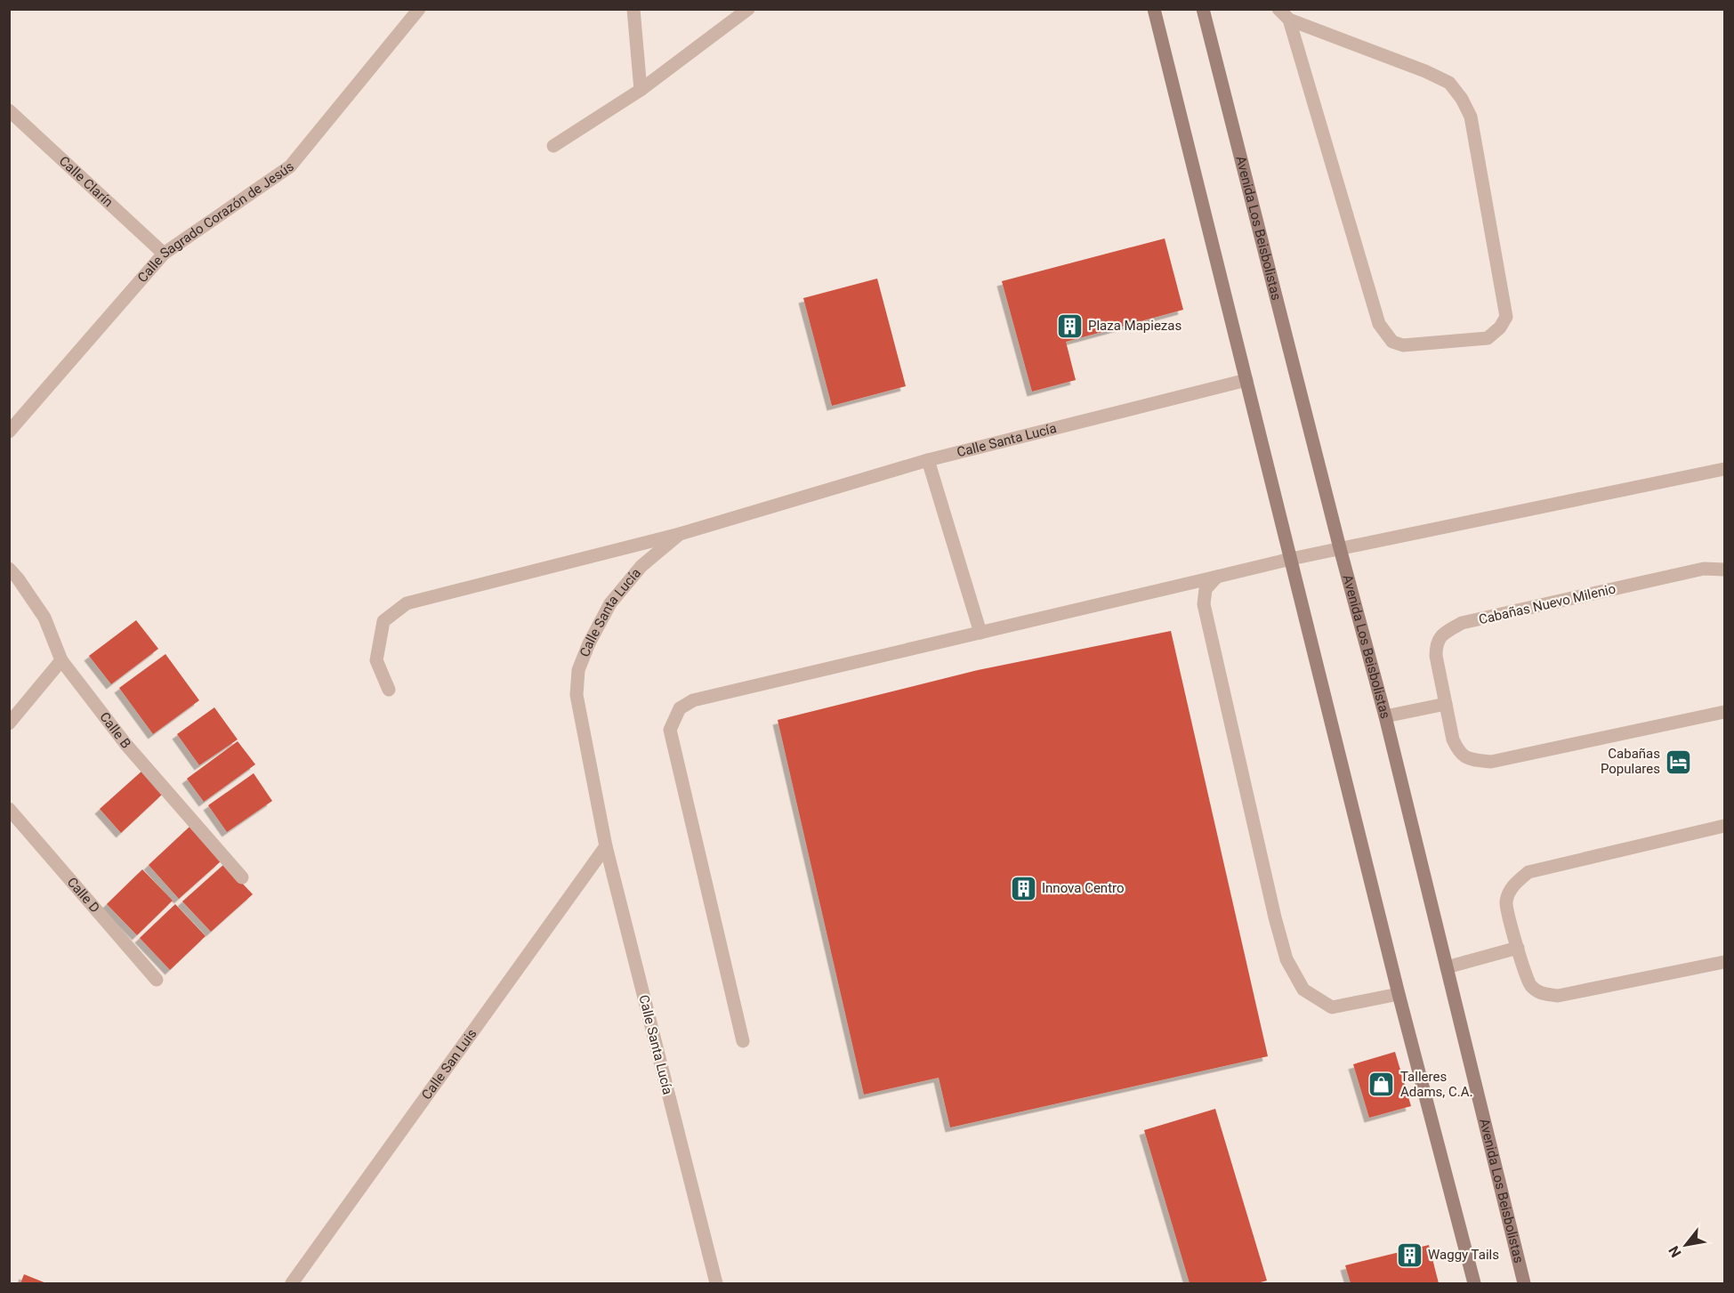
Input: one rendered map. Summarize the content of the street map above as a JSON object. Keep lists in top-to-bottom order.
{
  "streets": {
    "main road": ["Avenida Los Beisbolistas"],
    "street": [
      "Calle Clarín",
      "Calle Sagrado Corazón de Jesús",
      "Calle Santa Lucía",
      "Cabañas Nuevo Milenio",
      "Calle B",
      "Calle D",
      "Calle San Luis"
    ]
  },
  "crossings": [
    ["Calle Clarín", "Calle Sagrado Corazón de Jesús"],
    ["Calle Santa Lucía", "Calle San Luis"]
  ],
  "places": {
    "building": ["Plaza Mapiezas", "Innova Centro", "Waggy Tails"],
    "hotel": ["Cabañas Populares"],
    "shop": ["Talleres Adams, C.A."]
  },
  "north": "bottom left"
}
